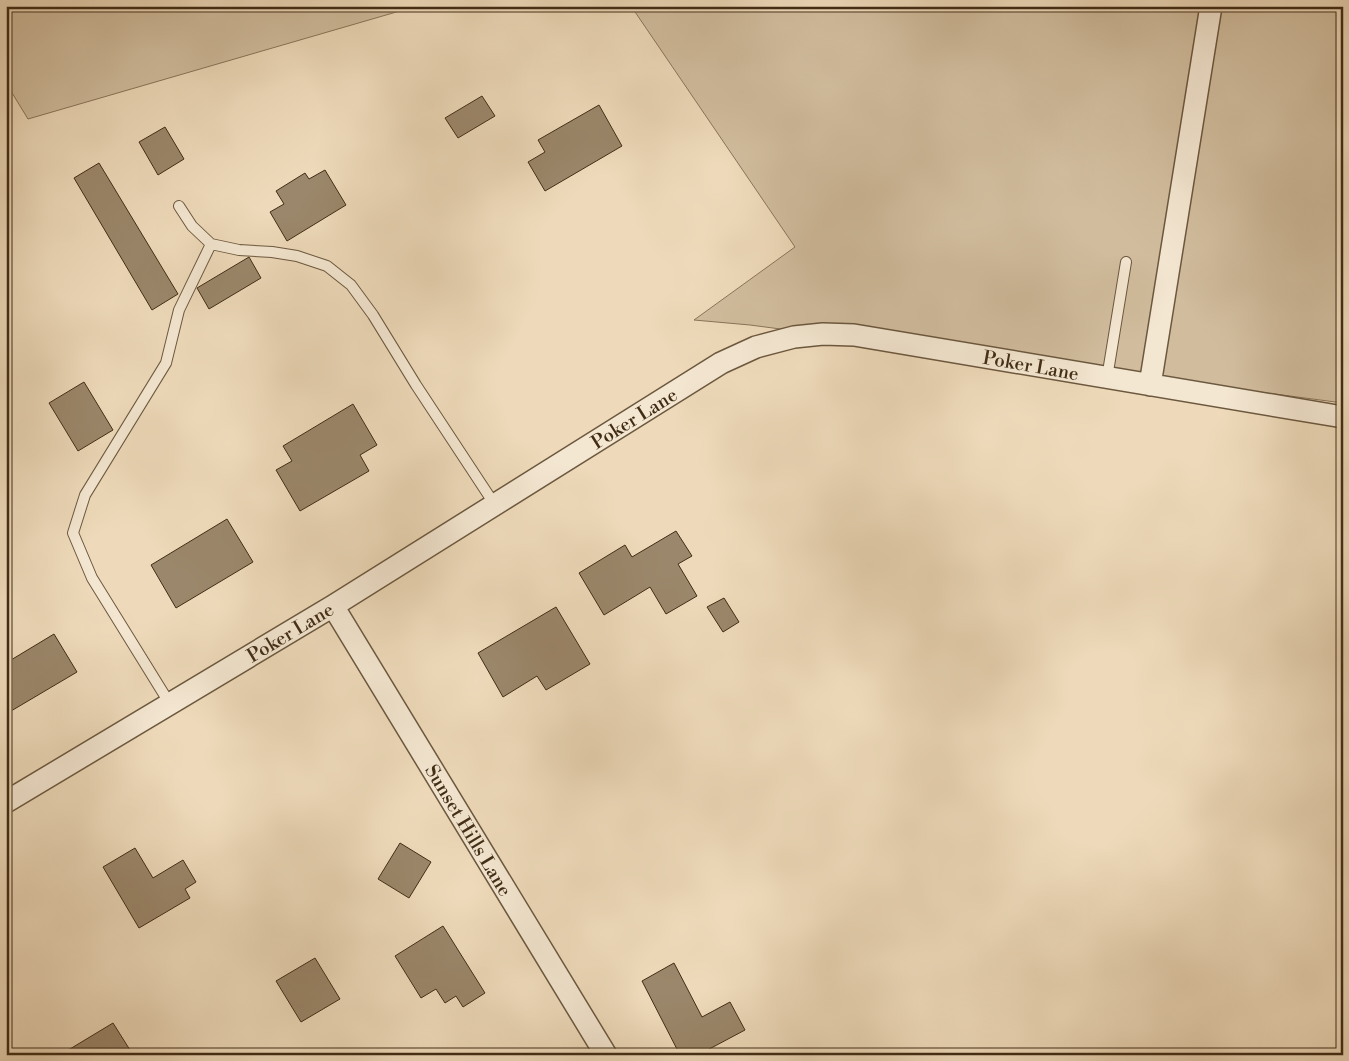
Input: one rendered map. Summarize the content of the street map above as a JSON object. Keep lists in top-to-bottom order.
{
  "streets": {
    "street": ["Poker Lane", "Sunset Hills Lane"]
  },
  "crossings": [
    ["Poker Lane", "Sunset Hills Lane"]
  ]
}
